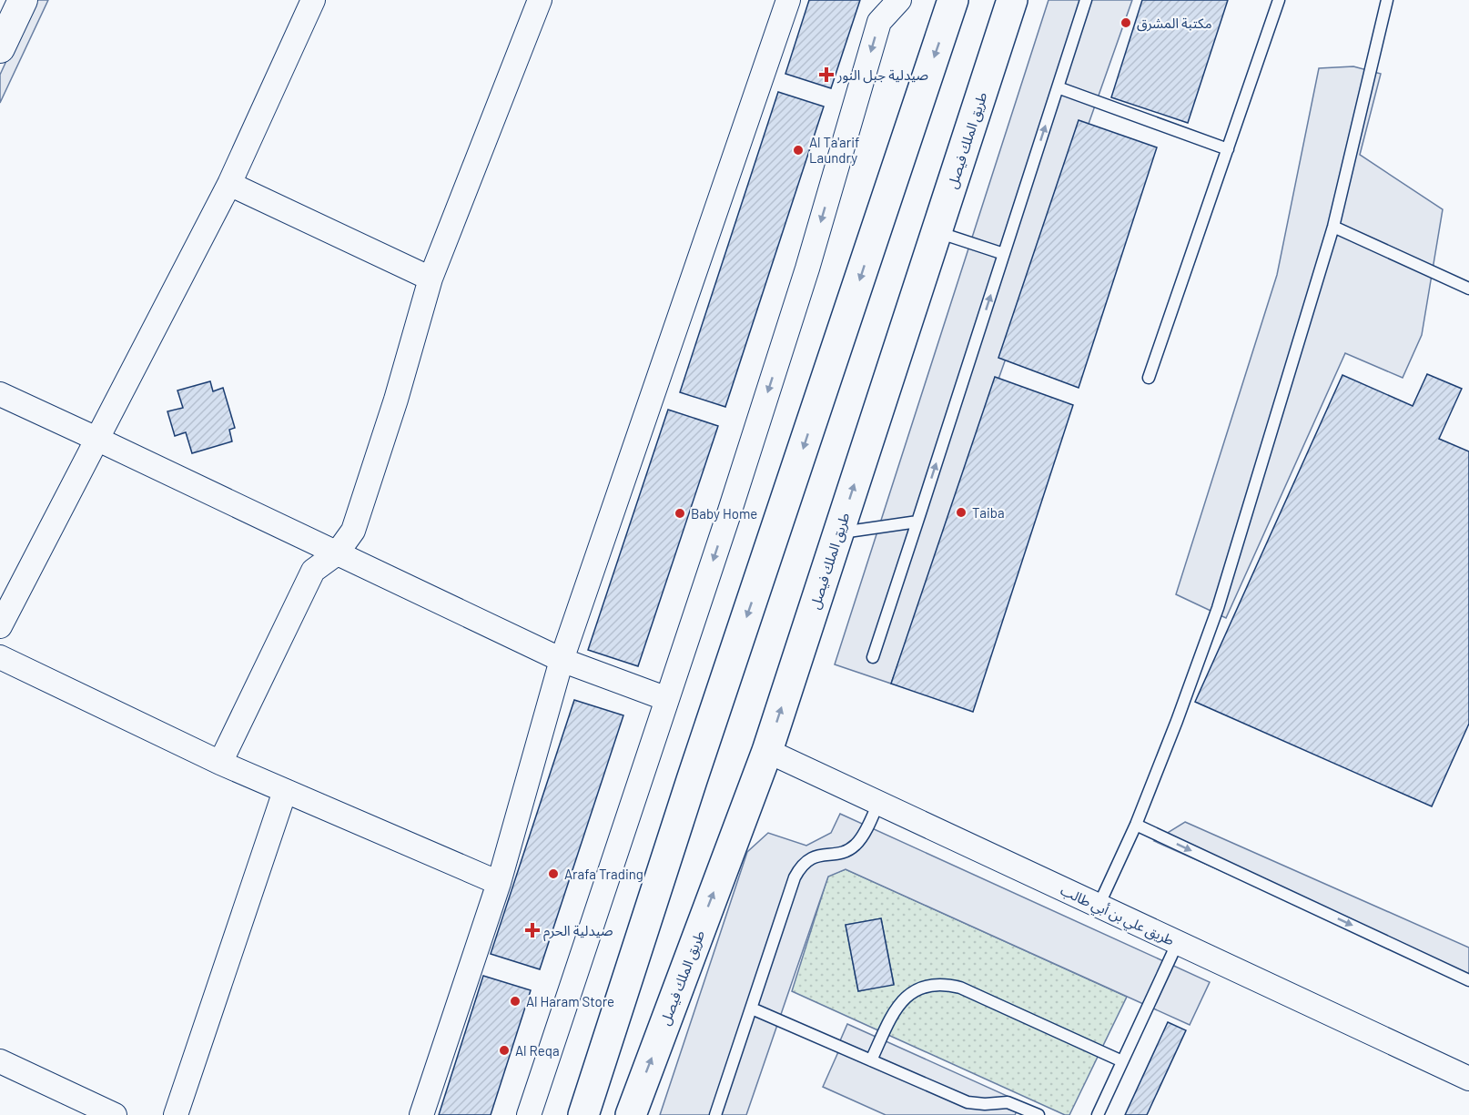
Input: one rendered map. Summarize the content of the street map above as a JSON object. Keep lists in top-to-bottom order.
{
  "streets": {
    "main road": ["طريق الملك فيصل"],
    "street": ["طريق علي بن أبي طالب"]
  },
  "crossings": [
    ["طريق الملك فيصل", "طريق علي بن أبي طالب"]
  ],
  "places": {
    "other": [
      "مكتبة المشرق",
      "Al Ta'arif Laundry",
      "Taiba",
      "Baby Home",
      "Arafa Trading",
      "Al Haram Store",
      "Al Reqa"
    ],
    "health": ["صيدلية جبل النور", "صيدلية الحرم"]
  }
}
